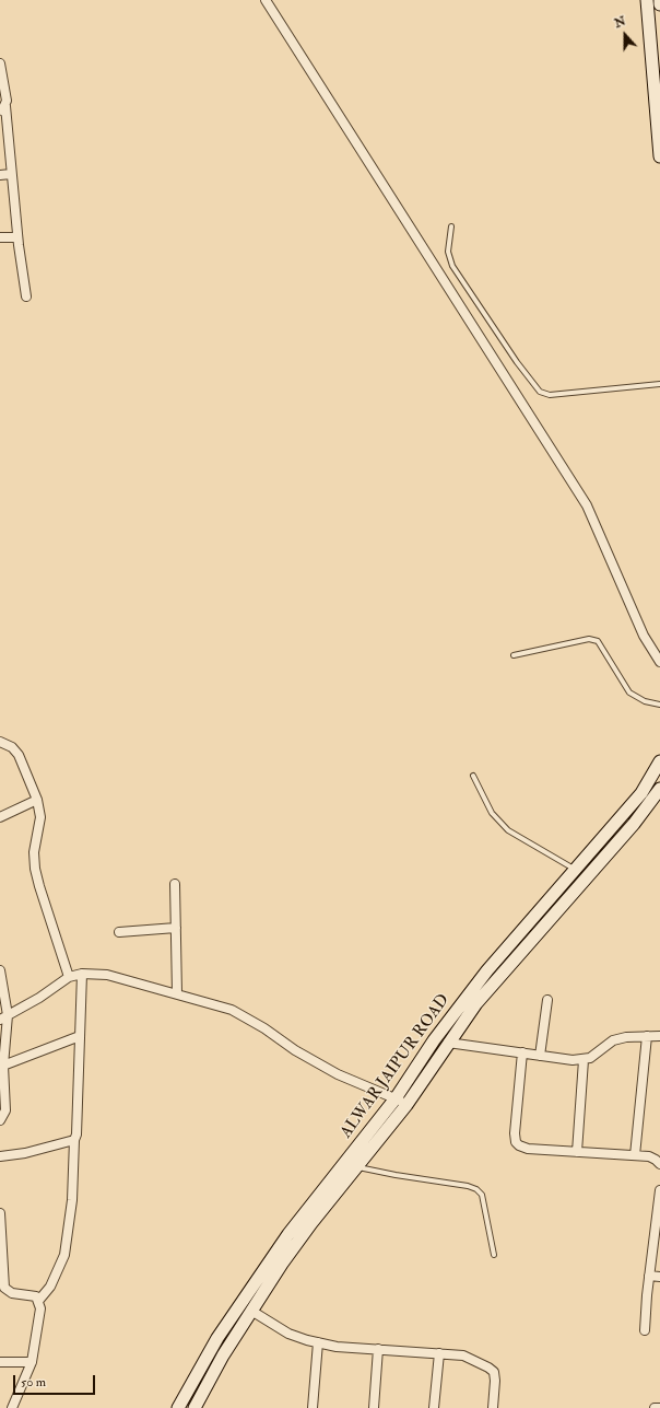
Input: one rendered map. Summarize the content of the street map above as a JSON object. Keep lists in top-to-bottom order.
{
  "streets": {
    "main road": ["ALWAR JAIPUR ROAD"]
  },
  "scale_bar": "50 m",
  "north": "top"
}
